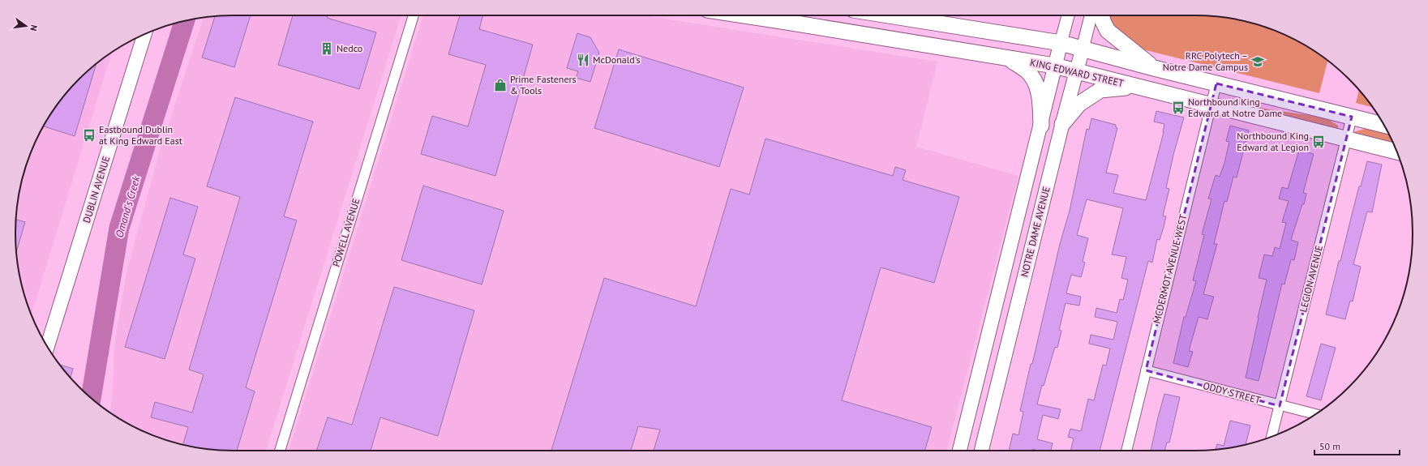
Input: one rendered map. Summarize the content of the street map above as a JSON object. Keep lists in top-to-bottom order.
{
  "streets": {
    "main road": ["KING EDWARD STREET", "DUBLIN AVENUE", "NOTRE DAME AVENUE"],
    "street": [
      "POWELL AVENUE",
      "MCDERMOT AVENUE WEST",
      "LEGION AVENUE",
      "ODDY STREET"
    ]
  },
  "crossings": [
    ["KING EDWARD STREET", "NOTRE DAME AVENUE"],
    ["KING EDWARD STREET", "MCDERMOT AVENUE WEST"],
    ["KING EDWARD STREET", "LEGION AVENUE"],
    ["MCDERMOT AVENUE WEST", "ODDY STREET"],
    ["LEGION AVENUE", "ODDY STREET"]
  ],
  "water": ["Omand's Creek"],
  "places": {
    "building": ["Nedco"],
    "restaurant": ["McDonald's"],
    "school or university": ["RRC Polytech – Notre Dame Campus"],
    "shop": ["Prime Fasteners & Tools"],
    "bus stop": ["Northbound King Edward at Notre Dame", "Eastbound Dublin at King Edward East", "Northbound King Edward at Legion"]
  },
  "scale_bar": "50 m",
  "north": "right"
}
